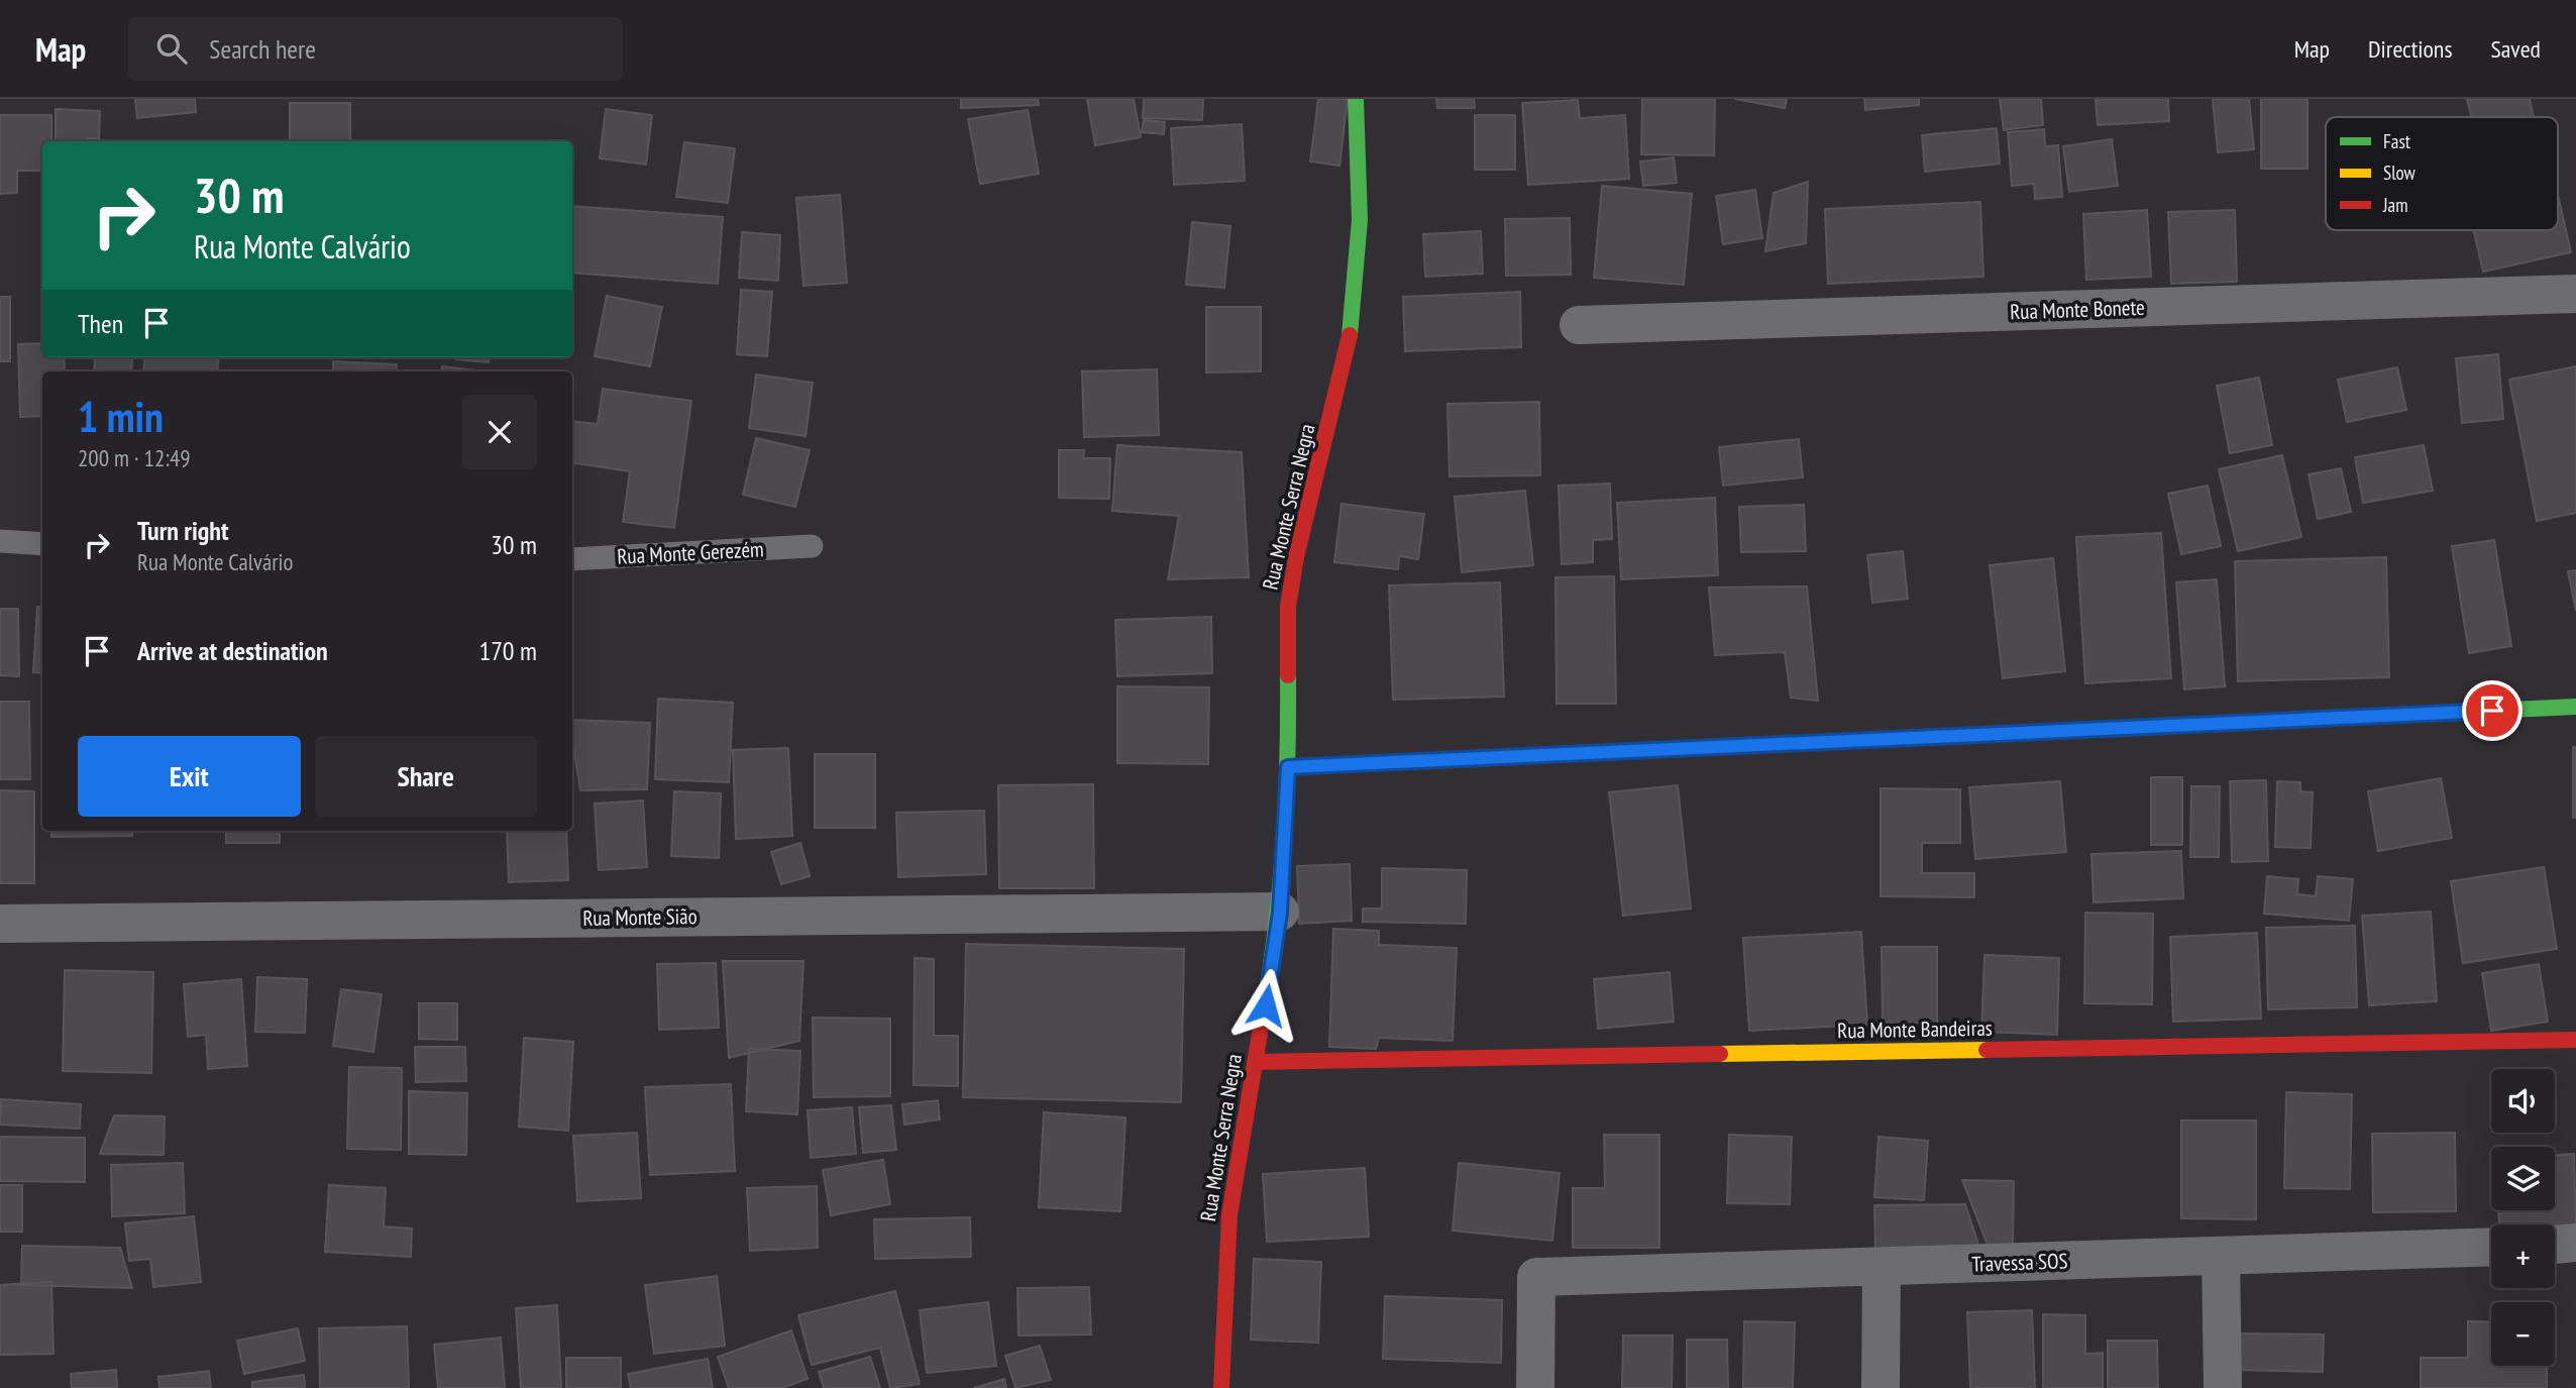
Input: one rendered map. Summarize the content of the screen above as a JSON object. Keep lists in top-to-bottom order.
{
  "streets": {
    "street": [
      "Rua Monte Bonete",
      "Rua Monte Serra Negra",
      "Rua Monte Sião",
      "Rua Monte Bandeiras",
      "Travessa SOS"
    ],
    "lane": ["Rua Monte Gerezém"]
  },
  "crossings": [
    ["Rua Monte Serra Negra", "Rua Monte Sião"],
    ["Rua Monte Serra Negra", "Rua Monte Bandeiras"]
  ],
  "legend": ["Fast", "Slow", "Jam"],
  "page": {
    "header": "Map",
    "search": "Search here",
    "nav": ["Map", "Directions", "Saved"],
    "turn": ["30 m", "Rua Monte Calvário"],
    "then": "Then",
    "heading": ["1 min", "200 m · 12:49"],
    "list": [
      {
        "name": "Turn right",
        "note": "Rua Monte Calvário",
        "value": "30 m"
      },
      {
        "name": "Arrive at destination",
        "value": "170 m"
      }
    ],
    "buttons": ["Exit", "Share"],
    "map_buttons": ["+", "−"]
  }
}
